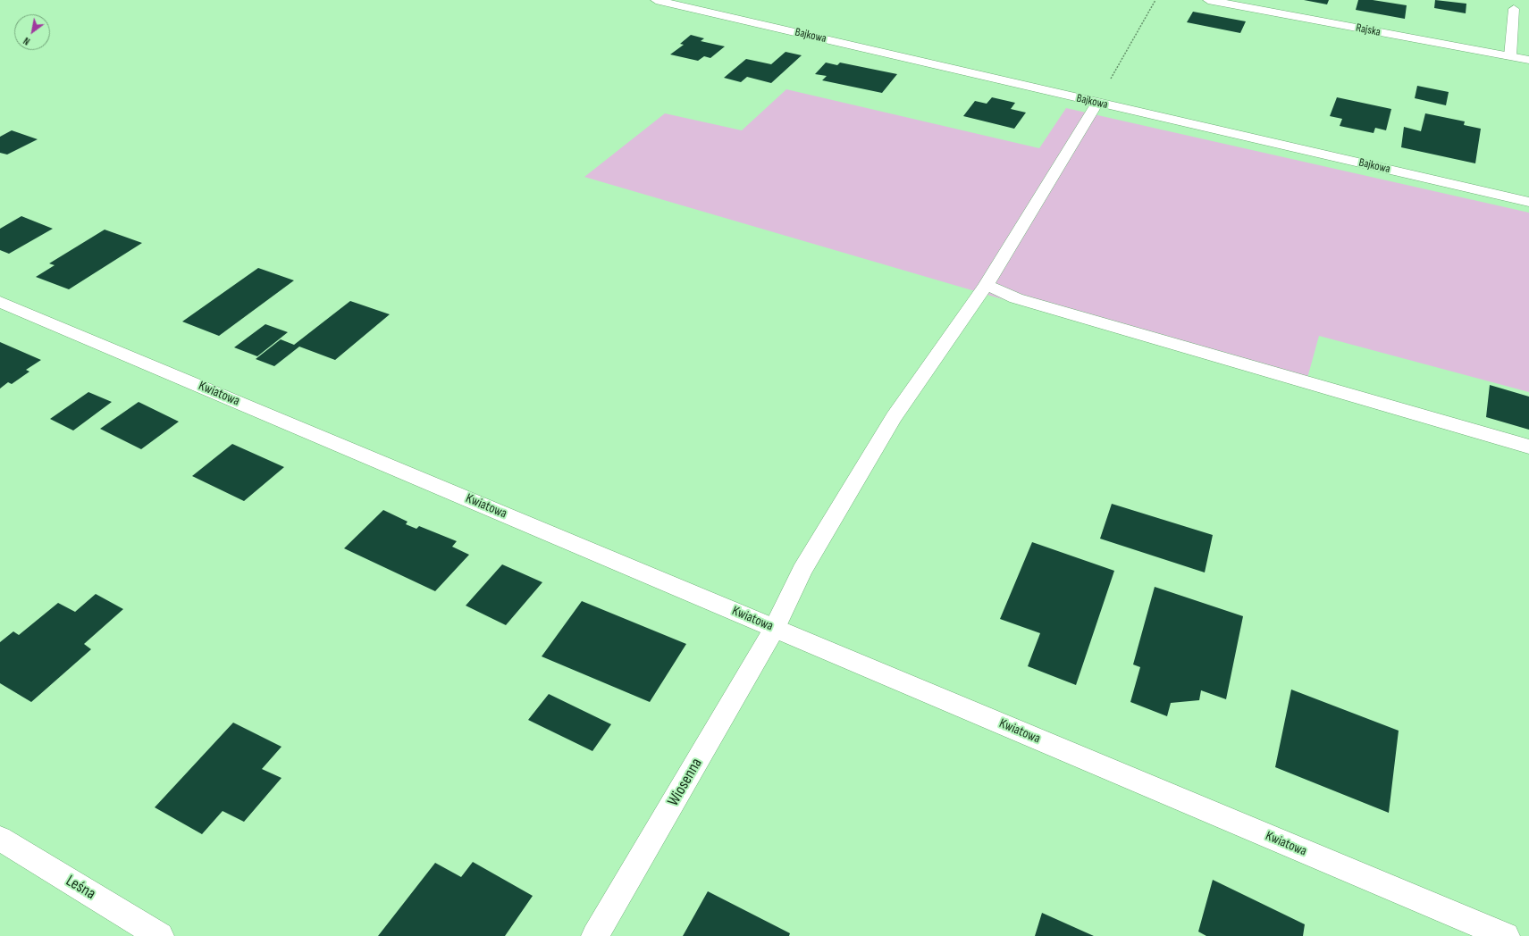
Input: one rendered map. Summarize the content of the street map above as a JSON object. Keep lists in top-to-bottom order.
{
  "streets": {
    "street": [
      "Rajska",
      "Bajkowa",
      "Kwiatowa",
      "Wiosenna",
      "Leśna"
    ]
  },
  "crossings": [
    ["Bajkowa", "Wiosenna"],
    ["Kwiatowa", "Wiosenna"]
  ],
  "north": "bottom left"
}
